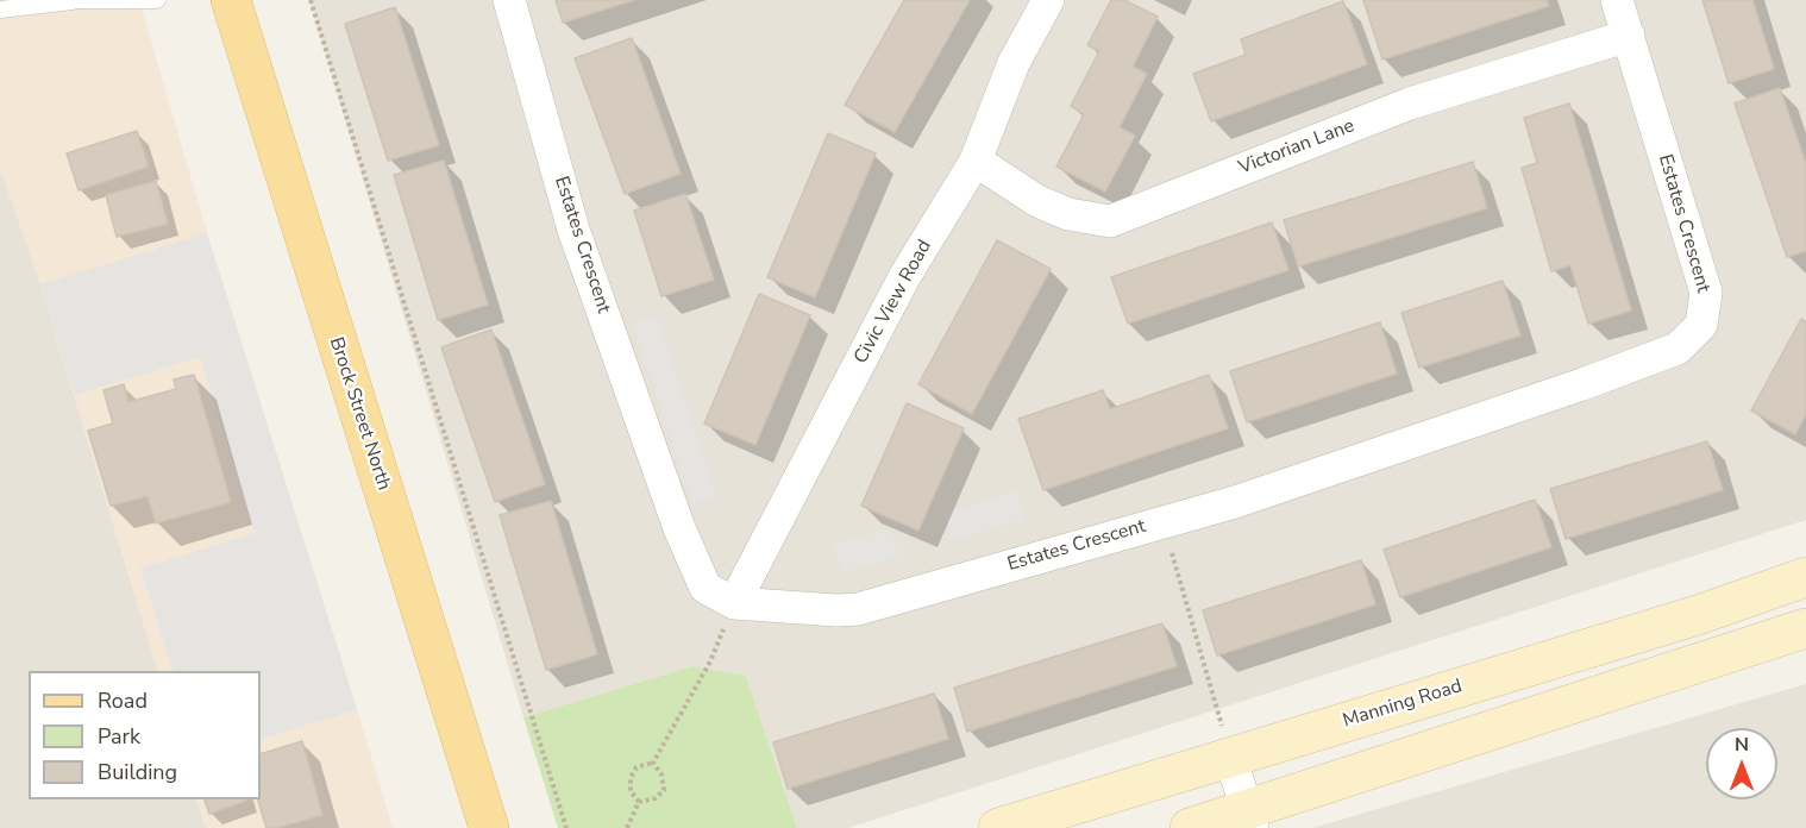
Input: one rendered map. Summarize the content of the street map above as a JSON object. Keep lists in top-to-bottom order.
{
  "streets": {
    "main road": ["Brock Street North", "Manning Road"],
    "street": ["Victorian Lane", "Estates Crescent", "Civic View Road"]
  },
  "crossings": [
    ["Victorian Lane", "Estates Crescent"],
    ["Victorian Lane", "Civic View Road"],
    ["Estates Crescent", "Civic View Road"]
  ],
  "legend": ["Road", "Park", "Building"],
  "north": "top"
}
